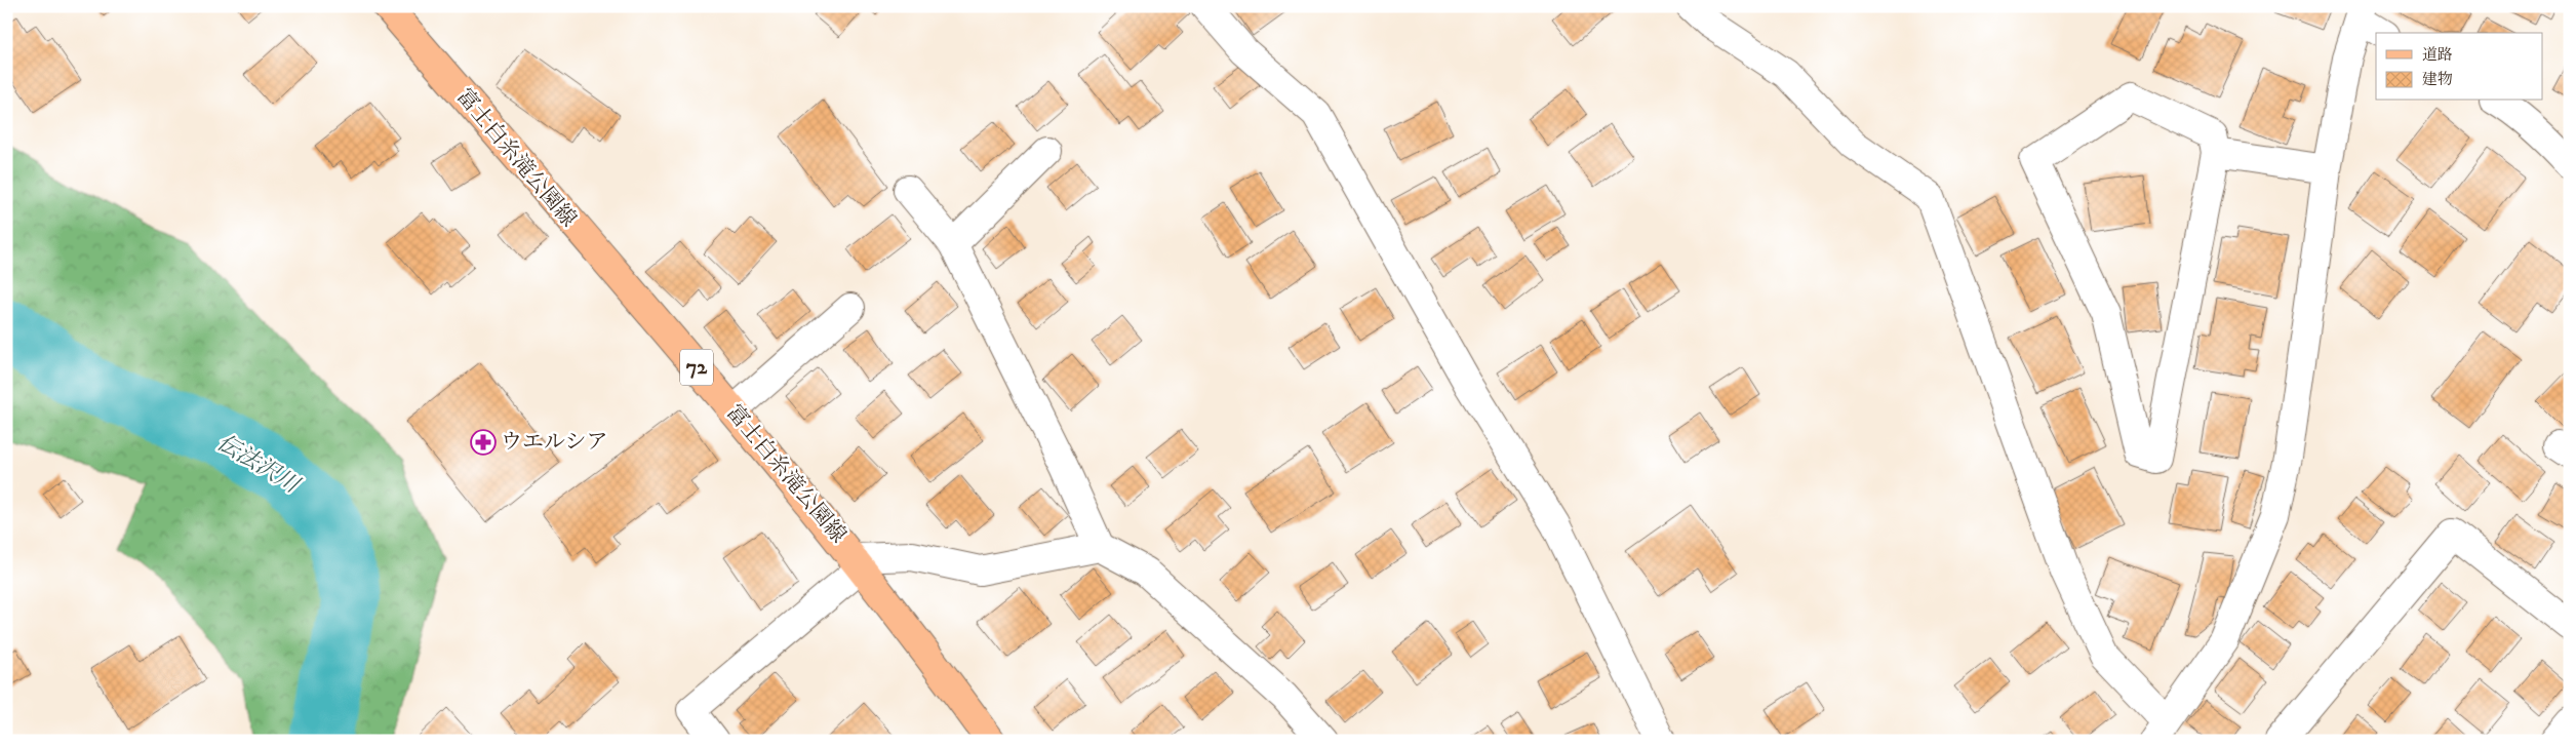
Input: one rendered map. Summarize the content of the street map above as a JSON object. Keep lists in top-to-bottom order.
{
  "streets": {
    "main road": ["富士白糸滝公園線", "72"]
  },
  "water": ["伝法沢川"],
  "places": {
    "pharmacy": ["ウエルシア"]
  },
  "legend": ["道路", "建物"]
}
